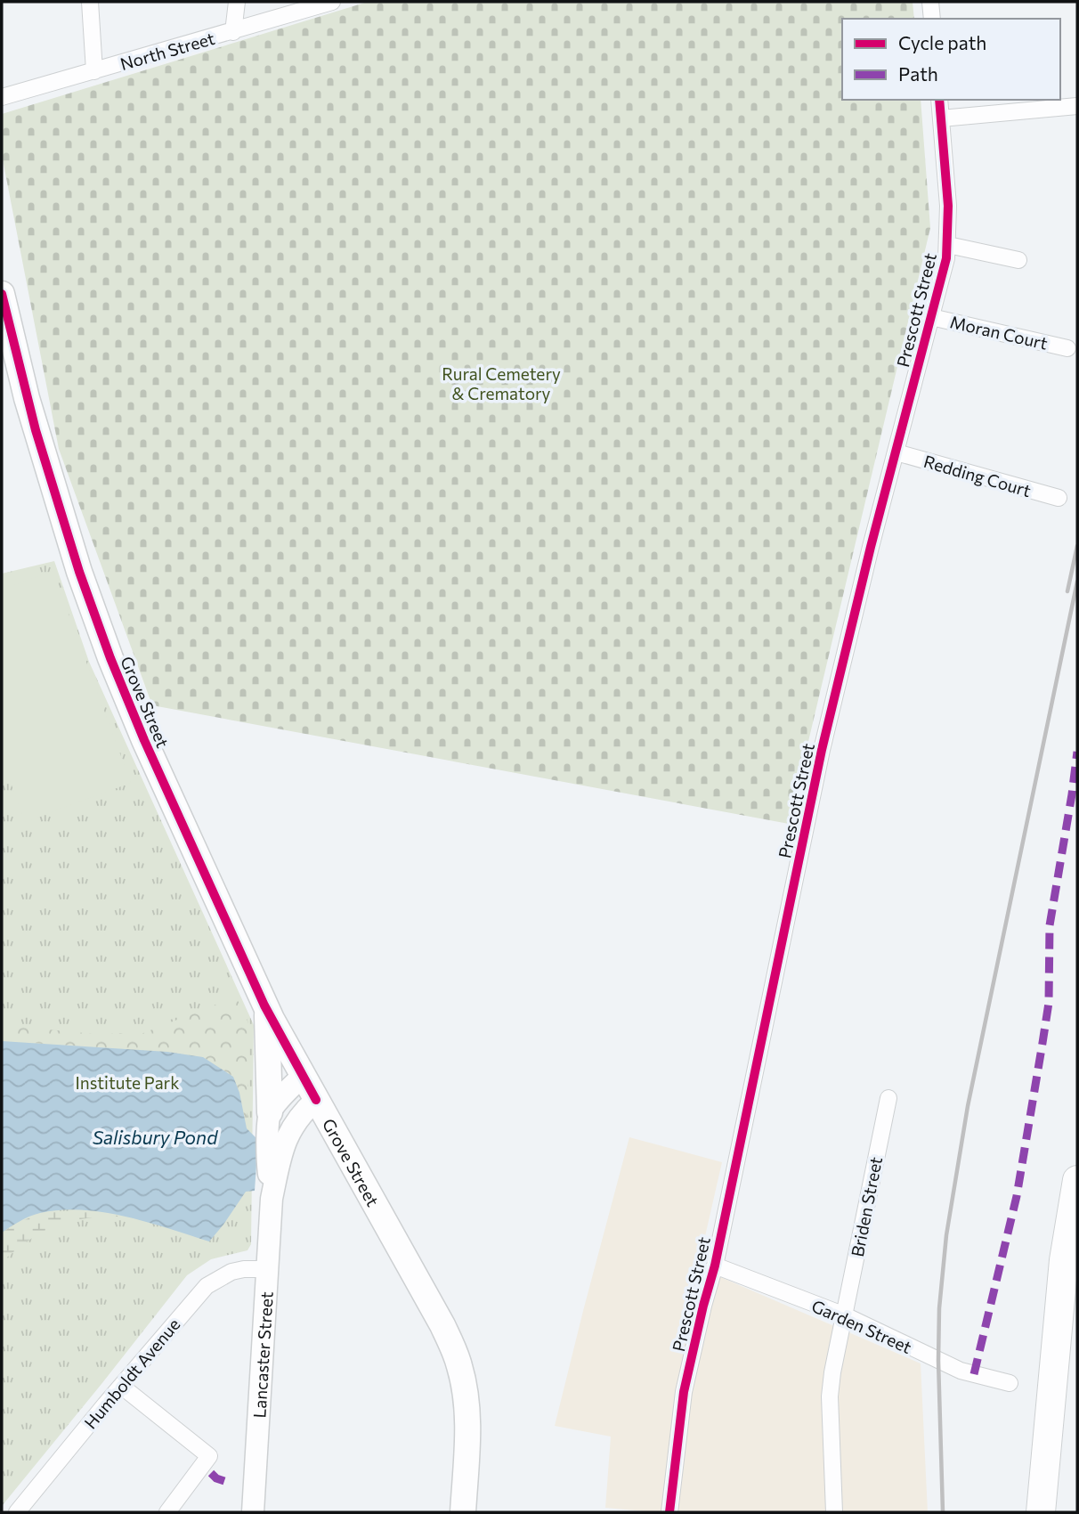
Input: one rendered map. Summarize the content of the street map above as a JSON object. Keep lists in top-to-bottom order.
{
  "streets": {
    "main road": ["Grove Street", "Lancaster Street"],
    "street": [
      "North Street",
      "Prescott Street",
      "Moran Court",
      "Redding Court",
      "Briden Street",
      "Garden Street",
      "Humboldt Avenue"
    ]
  },
  "crossings": [
    ["Prescott Street", "Moran Court"],
    ["Prescott Street", "Redding Court"],
    ["Prescott Street", "Garden Street"],
    ["Grove Street", "Lancaster Street"],
    ["Briden Street", "Garden Street"],
    ["Lancaster Street", "Humboldt Avenue"]
  ],
  "water": ["Salisbury Pond"],
  "parks": ["Rural Cemetery & Crematory", "Institute Park"],
  "legend": ["Cycle path", "Path"]
}
